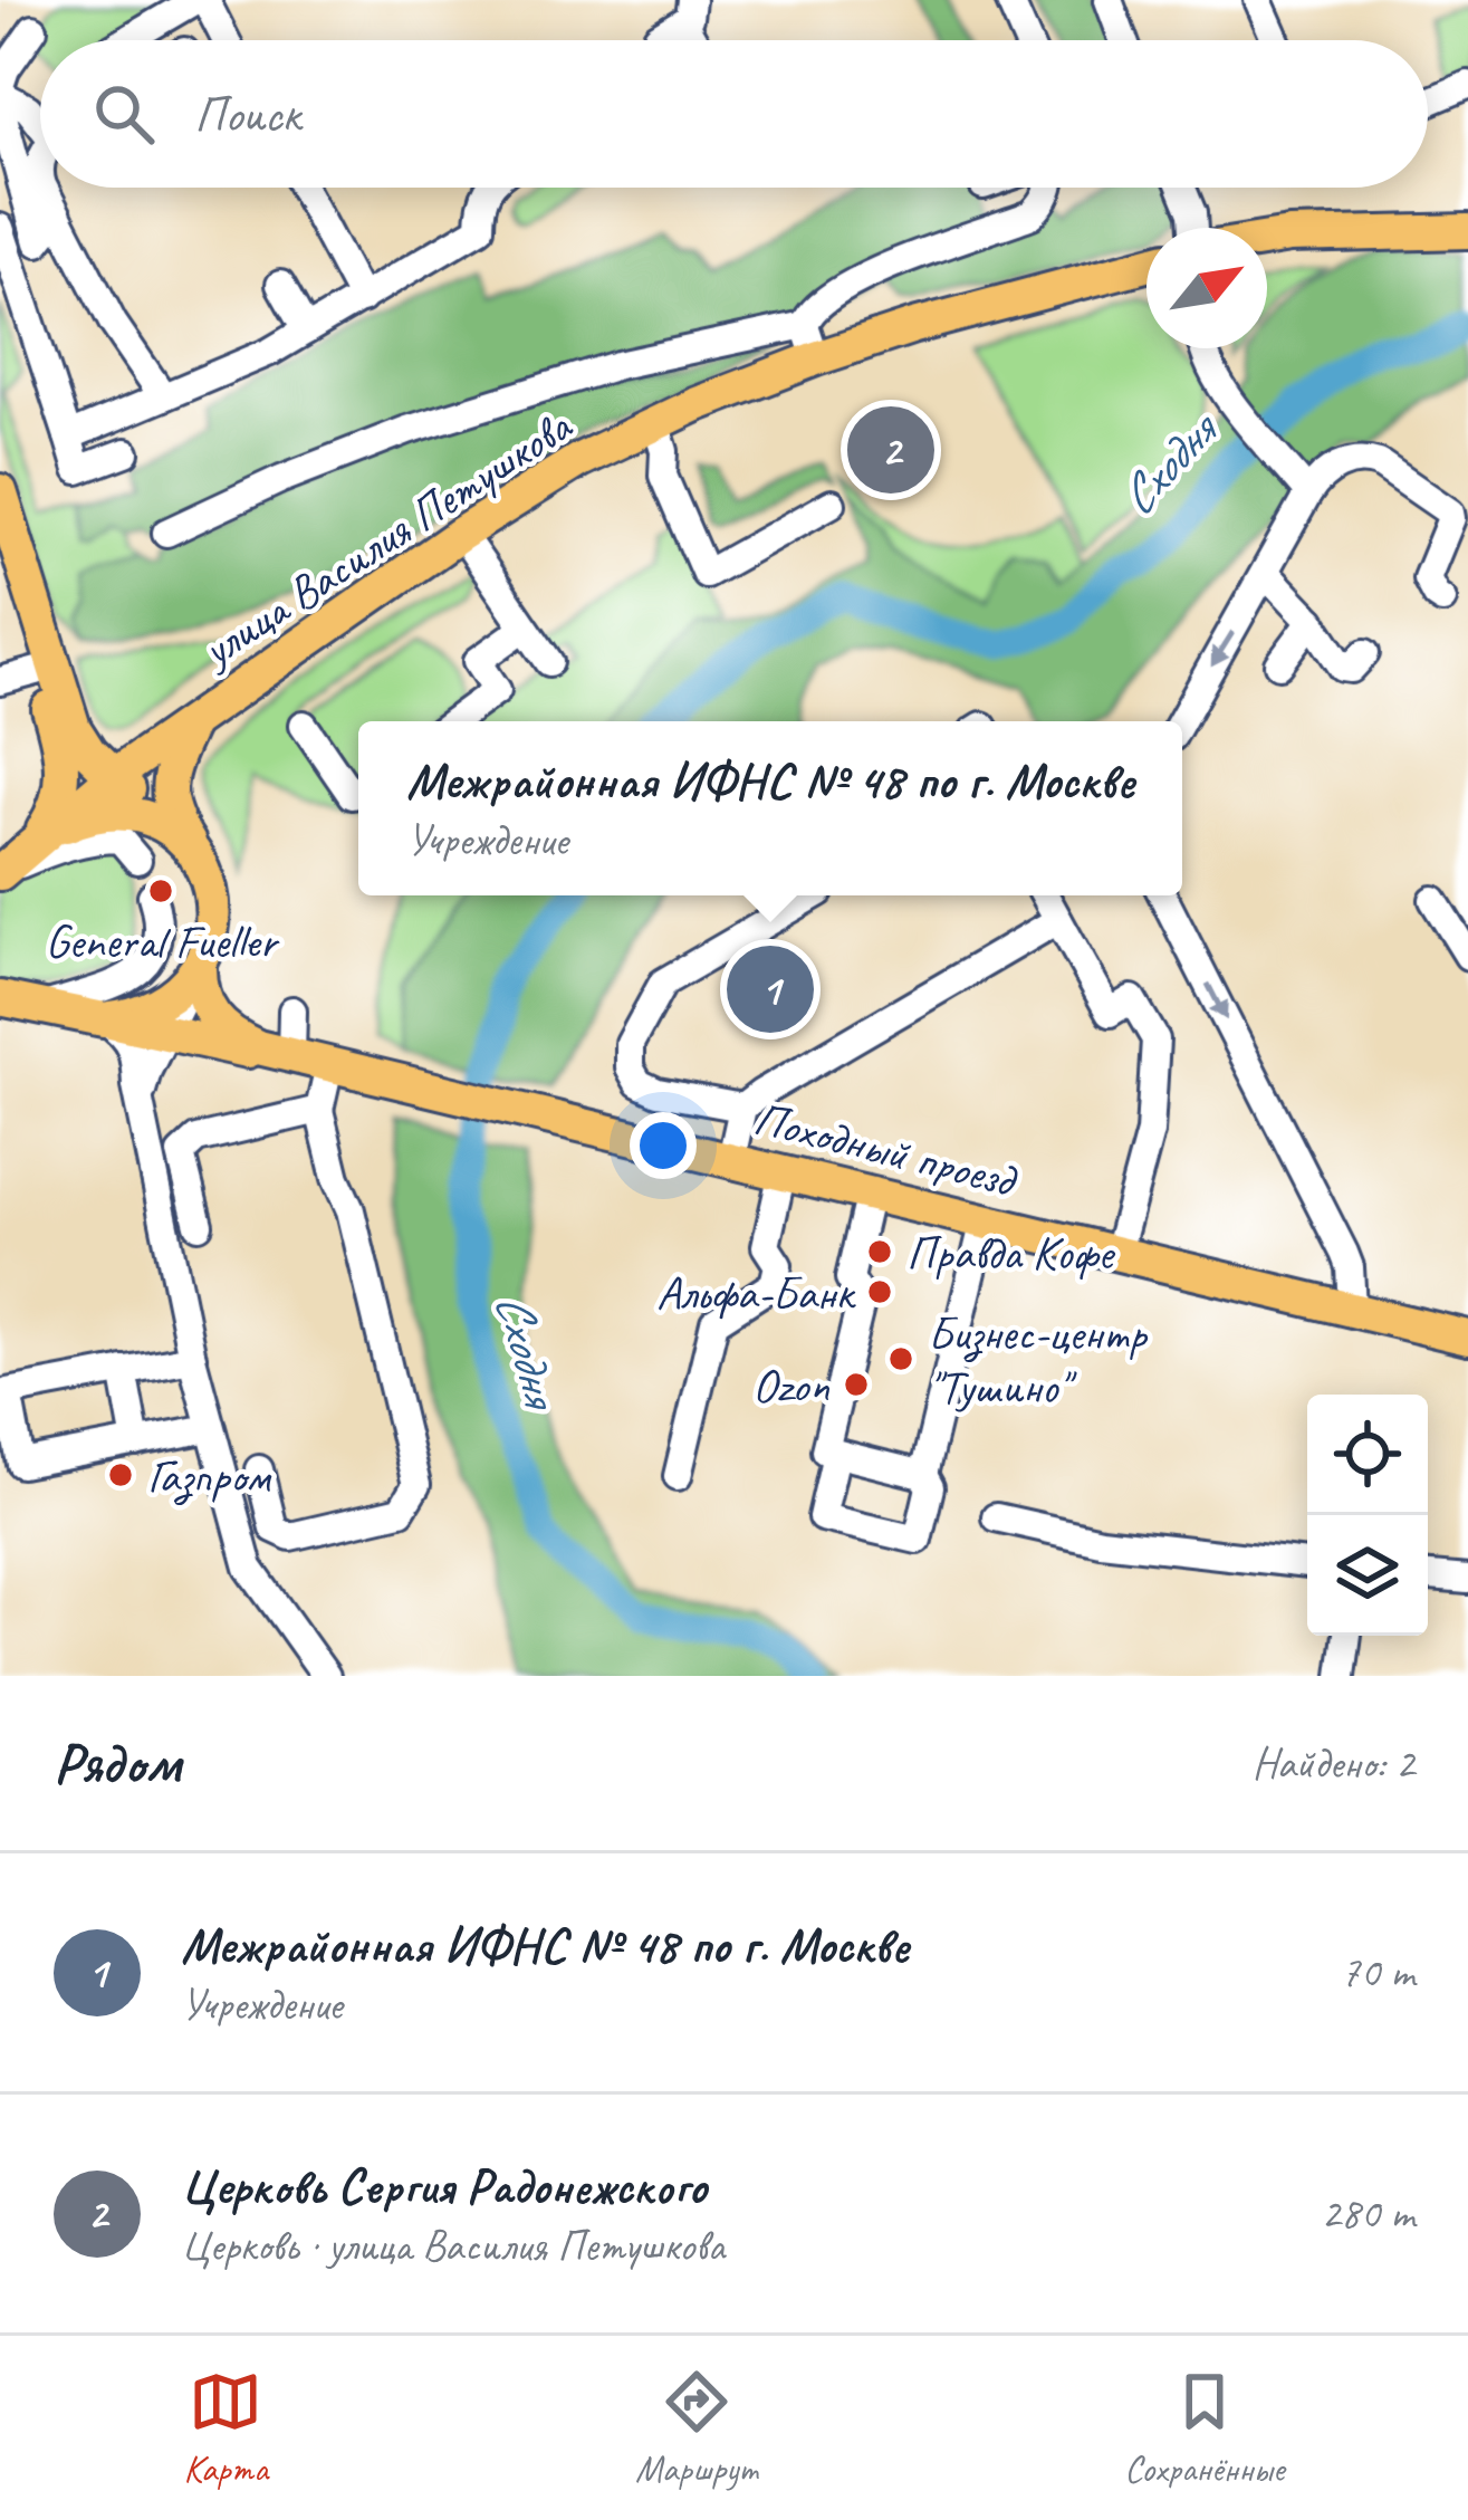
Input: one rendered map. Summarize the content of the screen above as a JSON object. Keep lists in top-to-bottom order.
{
  "streets": {
    "main road": ["улица Василия Петушкова", "Походный проезд"]
  },
  "crossings": [
    ["улица Василия Петушкова", "Походный проезд"]
  ],
  "water": ["Сходня"],
  "places": [
    "General Fueller",
    "Правда Кофе",
    "Альфа-Банк",
    "Бизнес-центр \"Тушино\"",
    "Ozon",
    "Газпром"
  ],
  "north": "top right",
  "page": {
    "search": "Поиск",
    "pins": ["2", "1"],
    "popup": ["Межрайонная ИФНС № 48 по г. Москве", "Учреждение"],
    "heading": ["Рядом", "Найдено: 2"],
    "list": [
      {
        "mark": "1",
        "name": "Межрайонная ИФНС № 48 по г. Москве",
        "note": "Учреждение",
        "value": "70 m"
      },
      {
        "mark": "2",
        "name": "Церковь Сергия Радонежского",
        "note": "Церковь · улица Василия Петушкова",
        "value": "280 m"
      }
    ],
    "nav": ["Карта", "Маршрут", "Сохранённые"]
  }
}
